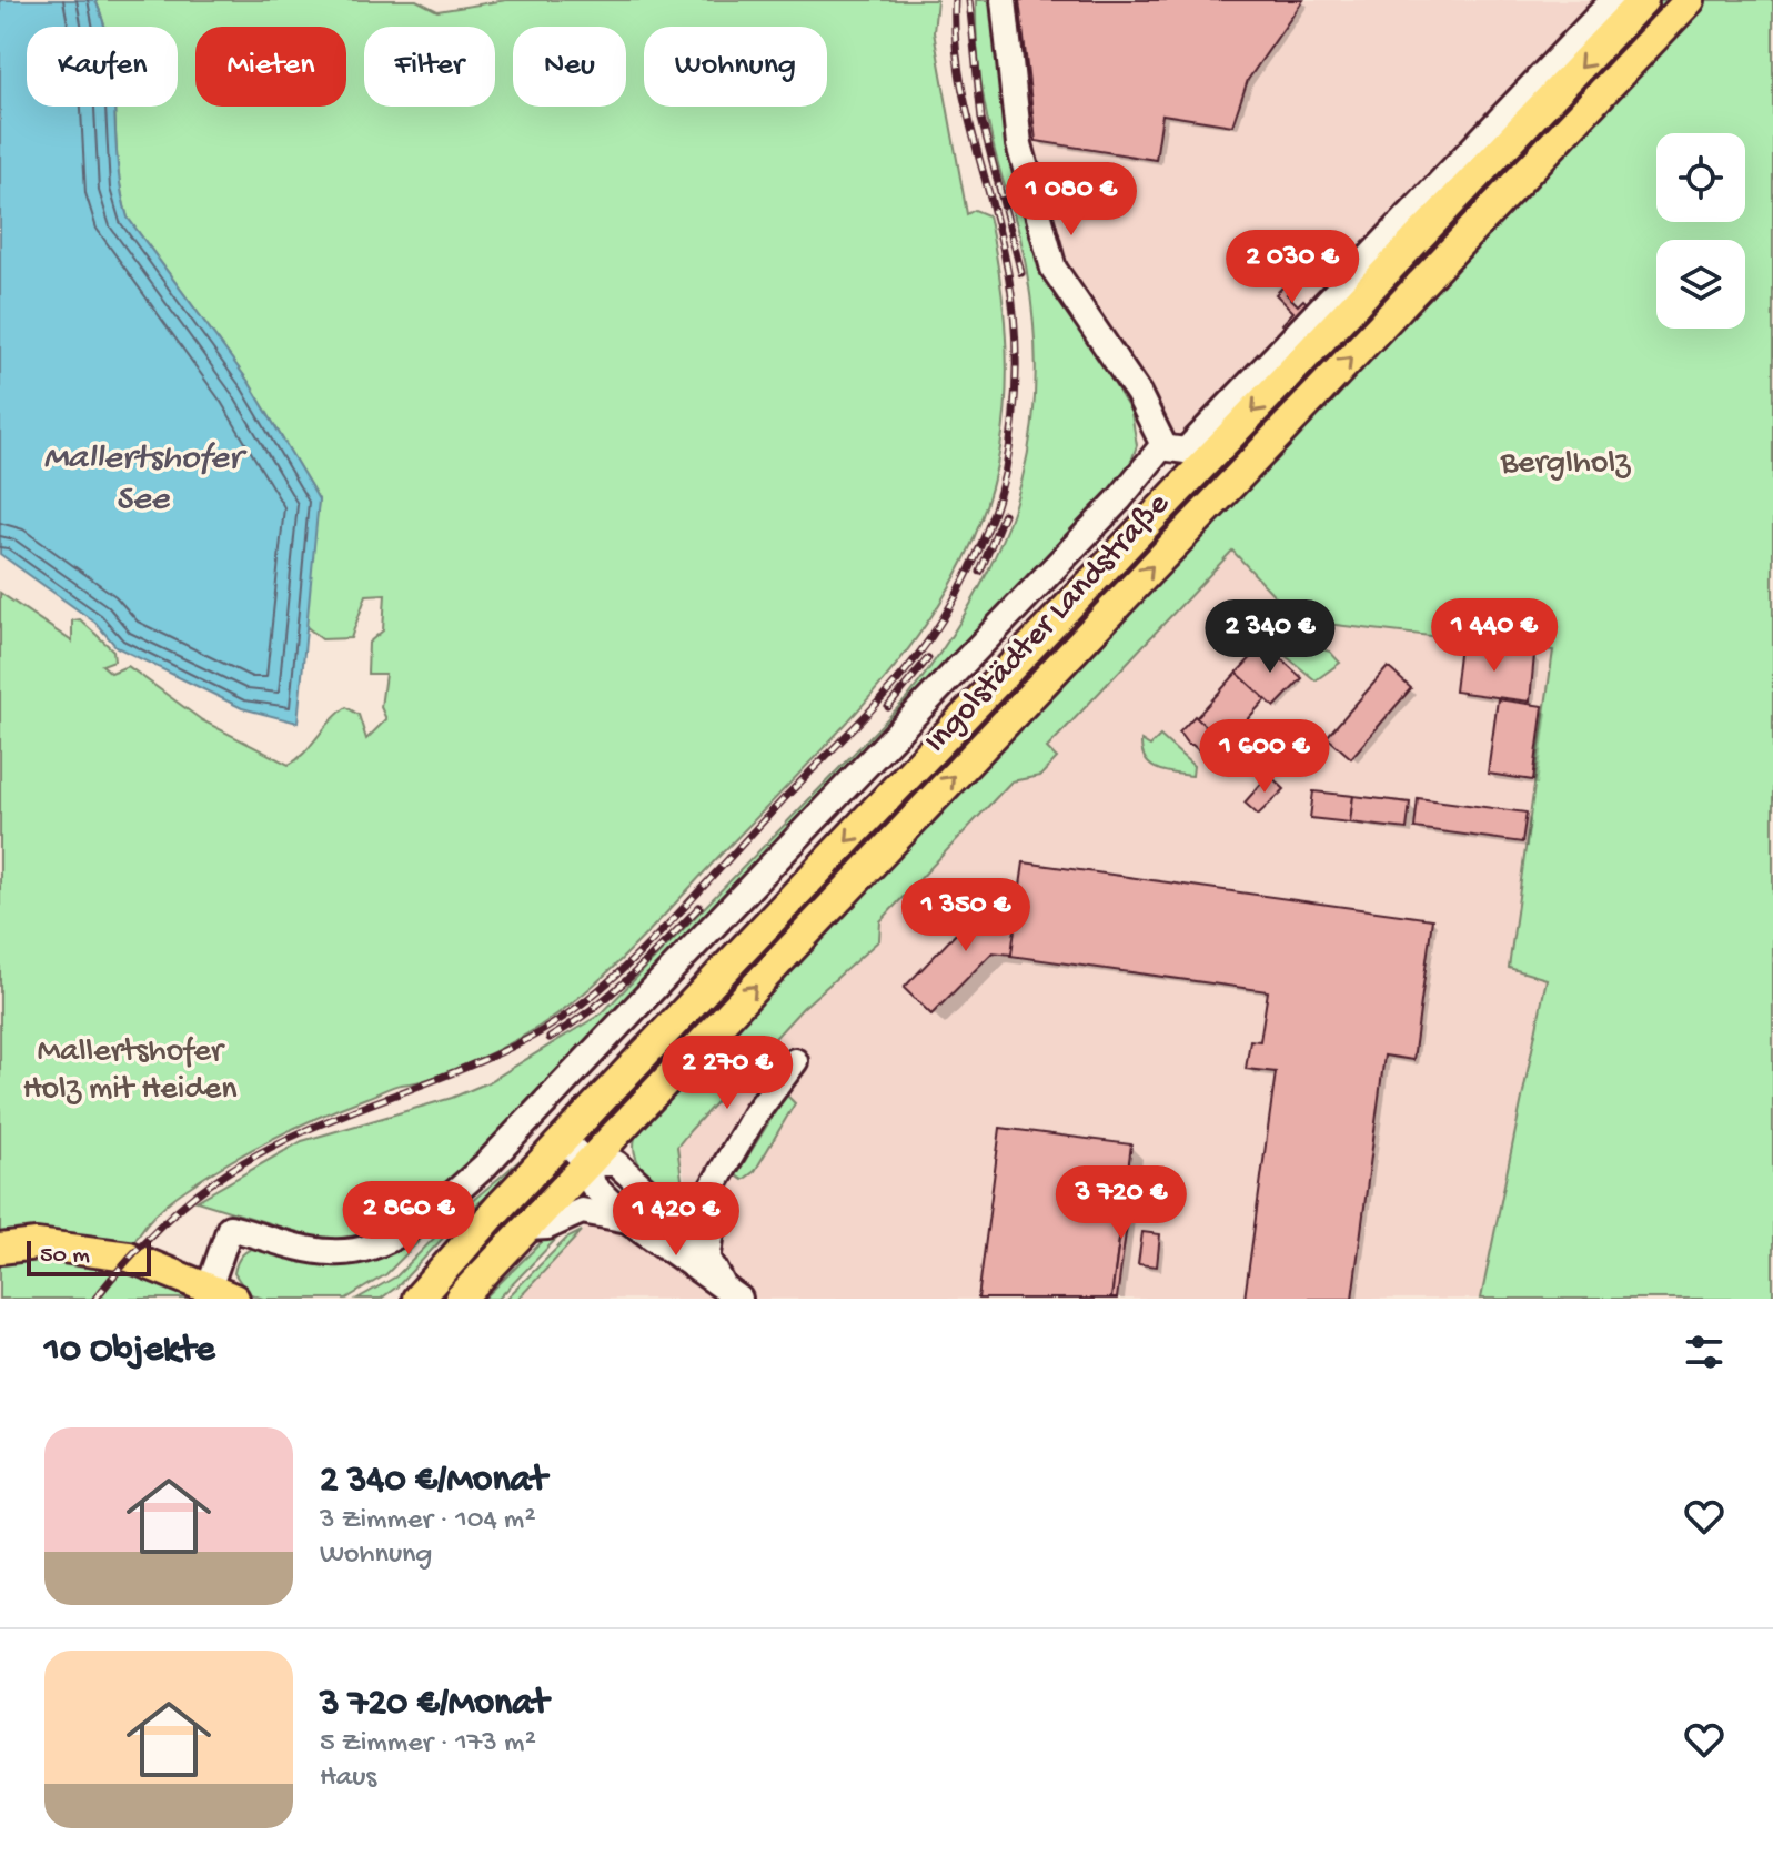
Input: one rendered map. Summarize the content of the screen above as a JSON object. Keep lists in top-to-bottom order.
{
  "streets": {
    "main road": ["Ingolstädter Landstraße"]
  },
  "water": ["Mallertshofer See"],
  "parks": ["Berglholz", "Mallertshofer Holz mit Heiden"],
  "scale_bar": "50 m",
  "page": {
    "chip": [
      "Kaufen",
      "Mieten",
      "Filter",
      "Neu",
      "Wohnung"
    ],
    "price": [
      "1 080 €",
      "2 030 €",
      "1 440 €",
      "2 340 €",
      "1 600 €",
      "1 350 €",
      "2 270 €",
      "3 720 €",
      "2 860 €",
      "1 420 €"
    ],
    "scale": "50 m",
    "heading": "10 Objekte",
    "list": [
      {
        "name": "2 340 €/Monat",
        "note": "3 Zimmer · 104 m² · Wohnung"
      },
      {
        "name": "3 720 €/Monat",
        "note": "5 Zimmer · 173 m² · Haus"
      }
    ]
  }
}
